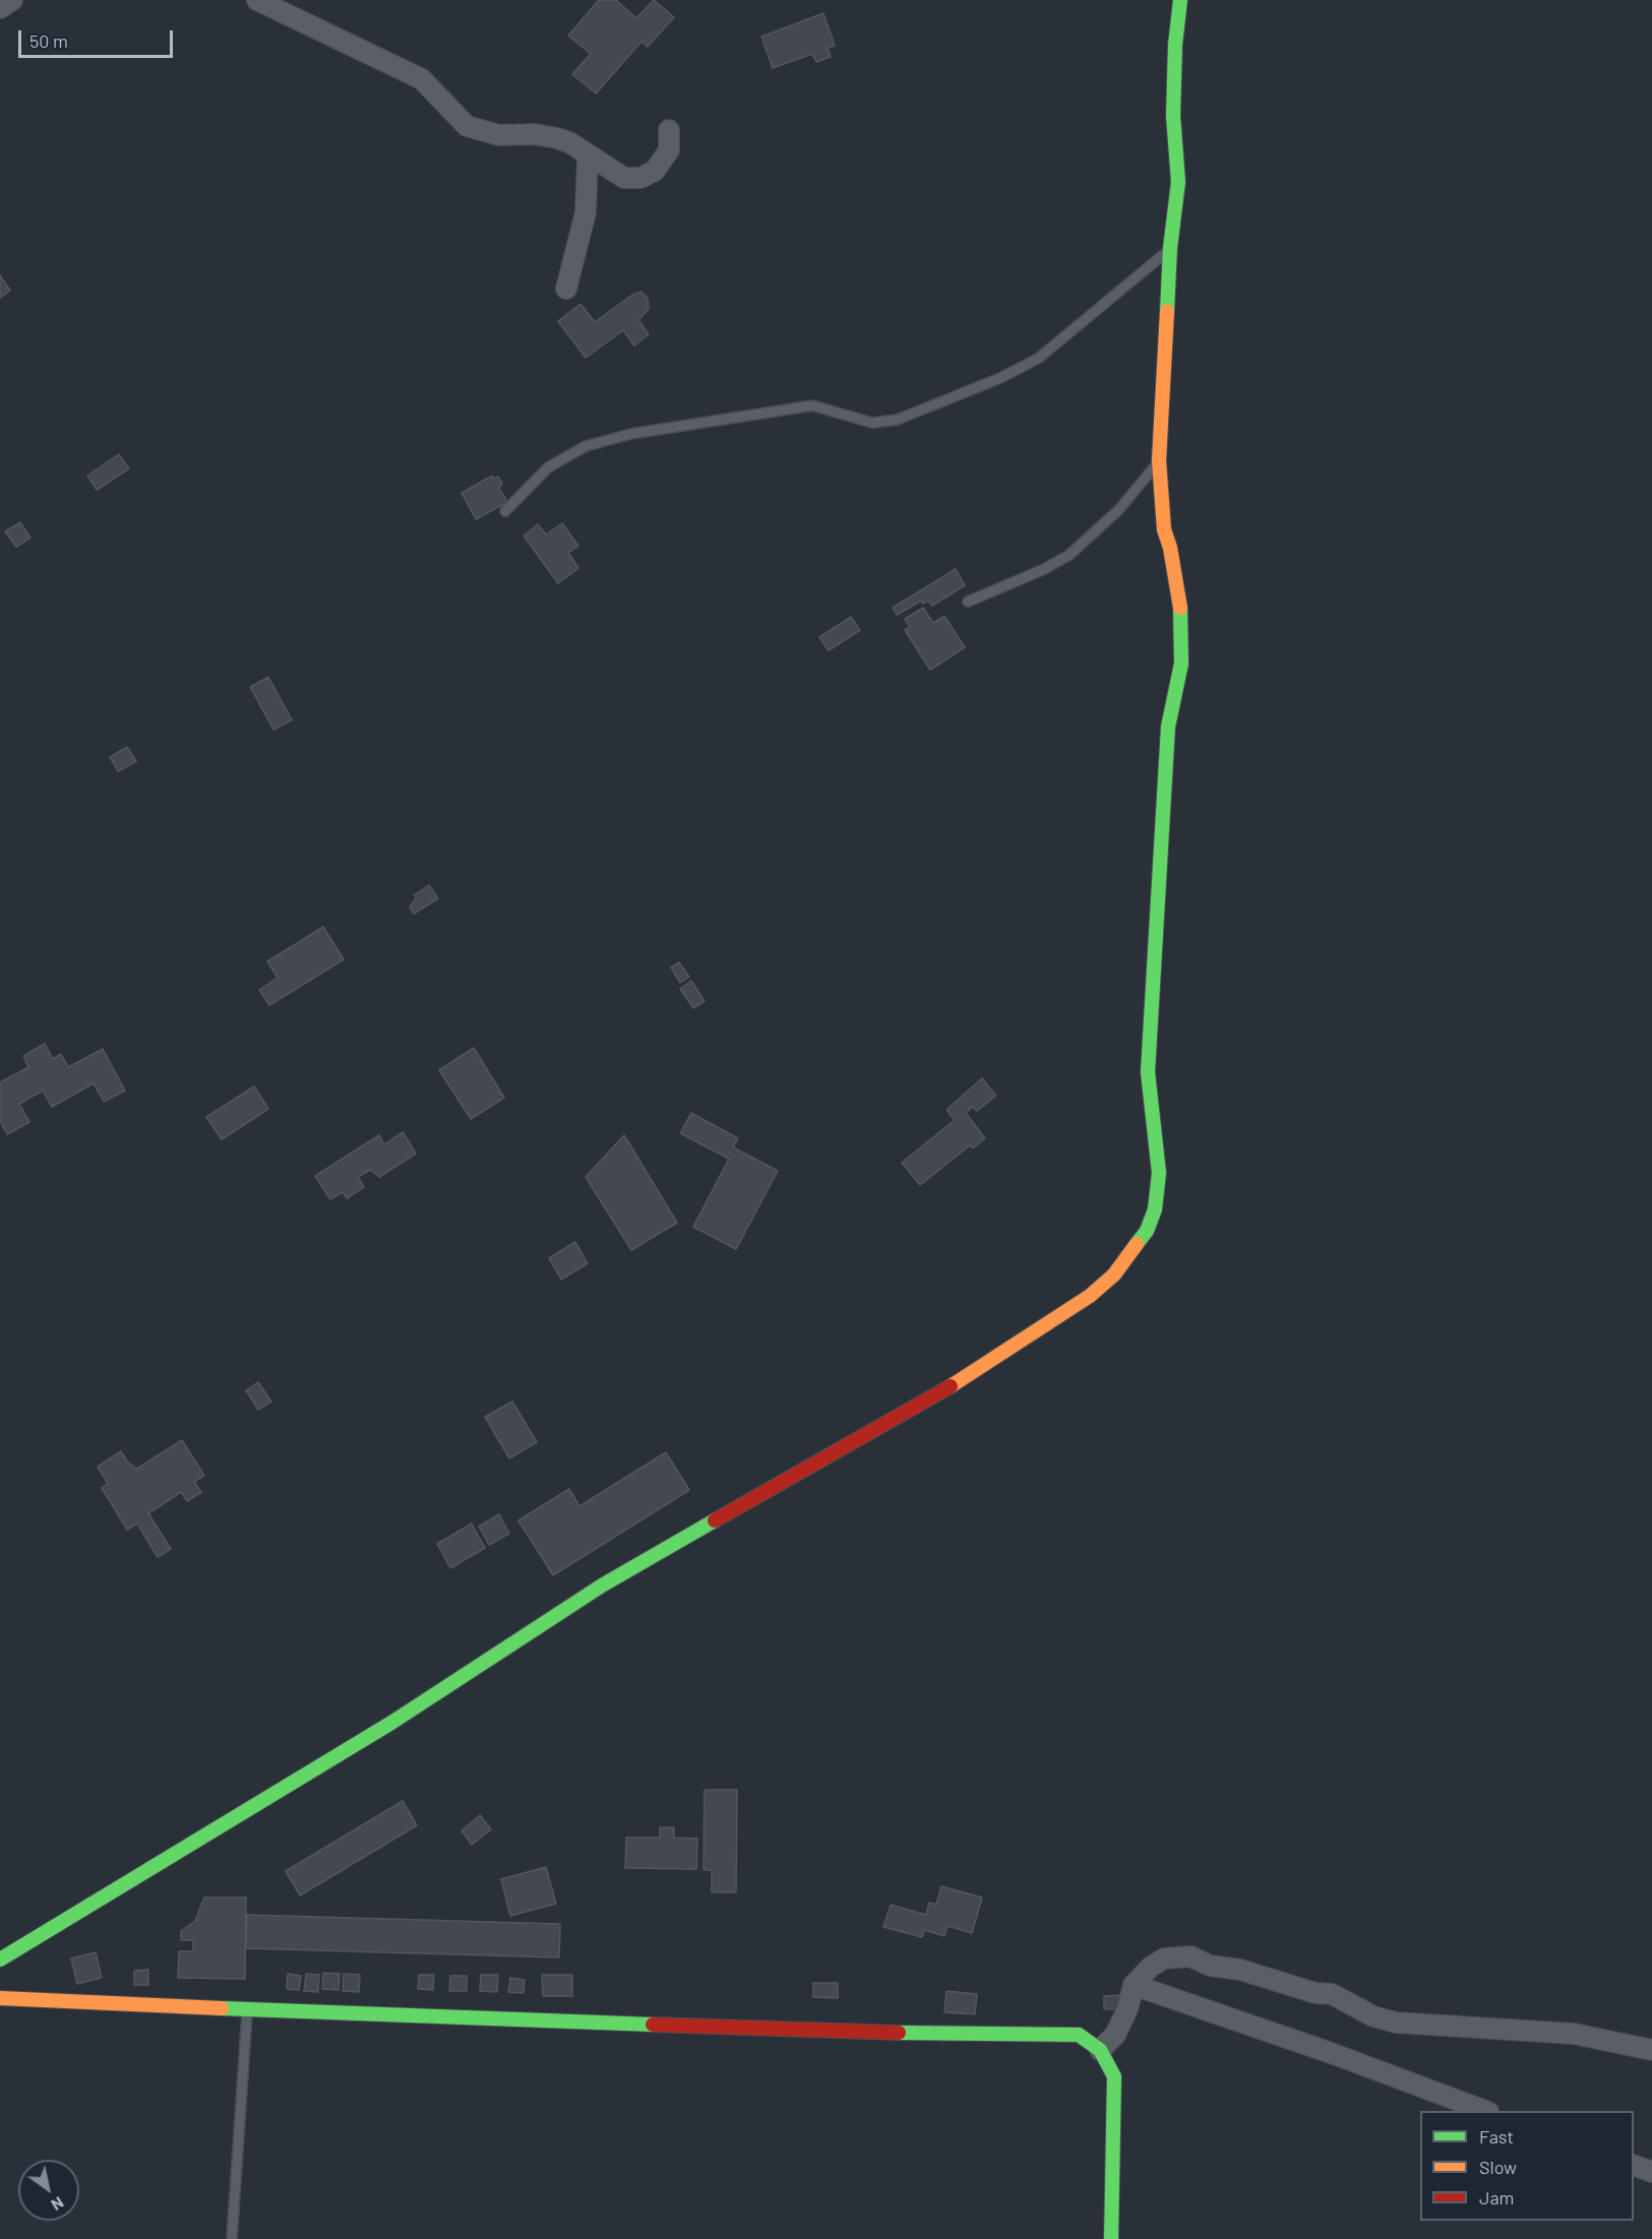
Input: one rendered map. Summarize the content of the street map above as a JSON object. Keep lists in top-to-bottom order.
{
  "legend": ["Fast", "Slow", "Jam"],
  "scale_bar": "50 m",
  "north": "bottom right"
}
